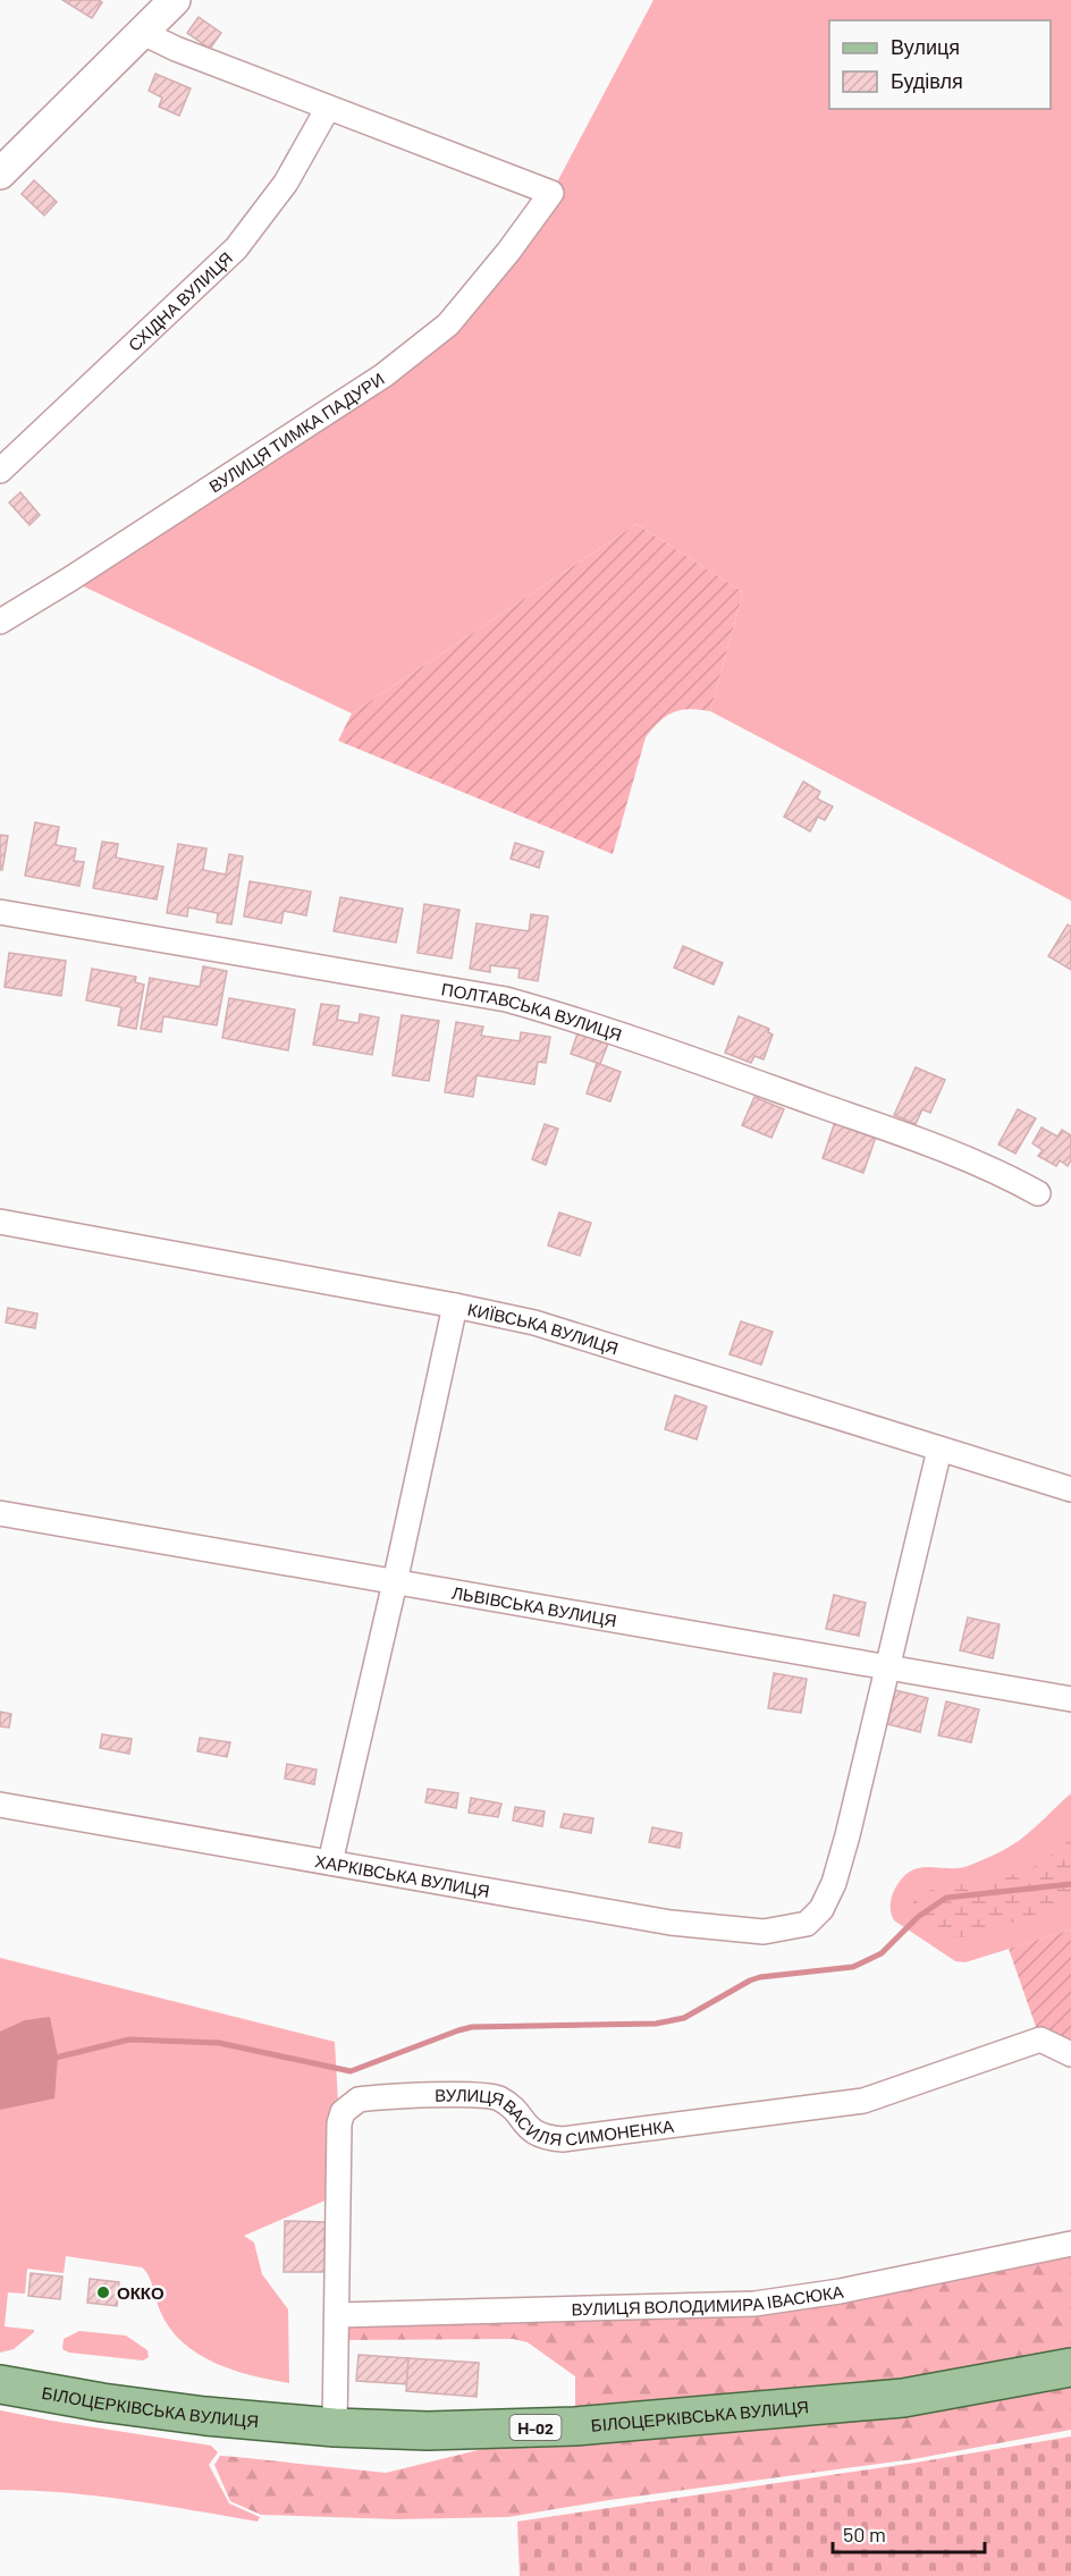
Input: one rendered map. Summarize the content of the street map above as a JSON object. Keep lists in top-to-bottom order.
{
  "streets": {
    "main road": ["БІЛОЦЕРКІВСЬКА ВУЛИЦЯ", "Н-02"],
    "street": [
      "СХІДНА ВУЛИЦЯ",
      "ВУЛИЦЯ ТИМКА ПАДУРИ",
      "ПОЛТАВСЬКА ВУЛИЦЯ",
      "КИЇВСЬКА ВУЛИЦЯ",
      "ЛЬВІВСЬКА ВУЛИЦЯ",
      "ХАРКІВСЬКА ВУЛИЦЯ",
      "ВУЛИЦЯ ВАСИЛЯ СИМОНЕНКА",
      "ВУЛИЦЯ ВОЛОДИМИРА ІВАСЮКА"
    ]
  },
  "crossings": [
    ["СХІДНА ВУЛИЦЯ", "ВУЛИЦЯ ТИМКА ПАДУРИ"],
    ["ЛЬВІВСЬКА ВУЛИЦЯ", "ХАРКІВСЬКА ВУЛИЦЯ"],
    ["ВУЛИЦЯ ВАСИЛЯ СИМОНЕНКА", "ВУЛИЦЯ ВОЛОДИМИРА ІВАСЮКА"],
    ["ВУЛИЦЯ ВАСИЛЯ СИМОНЕНКА", "БІЛОЦЕРКІВСЬКА ВУЛИЦЯ"]
  ],
  "places": ["ОККО"],
  "legend": ["Вулиця", "Будівля"],
  "scale_bar": "50 m"
}
